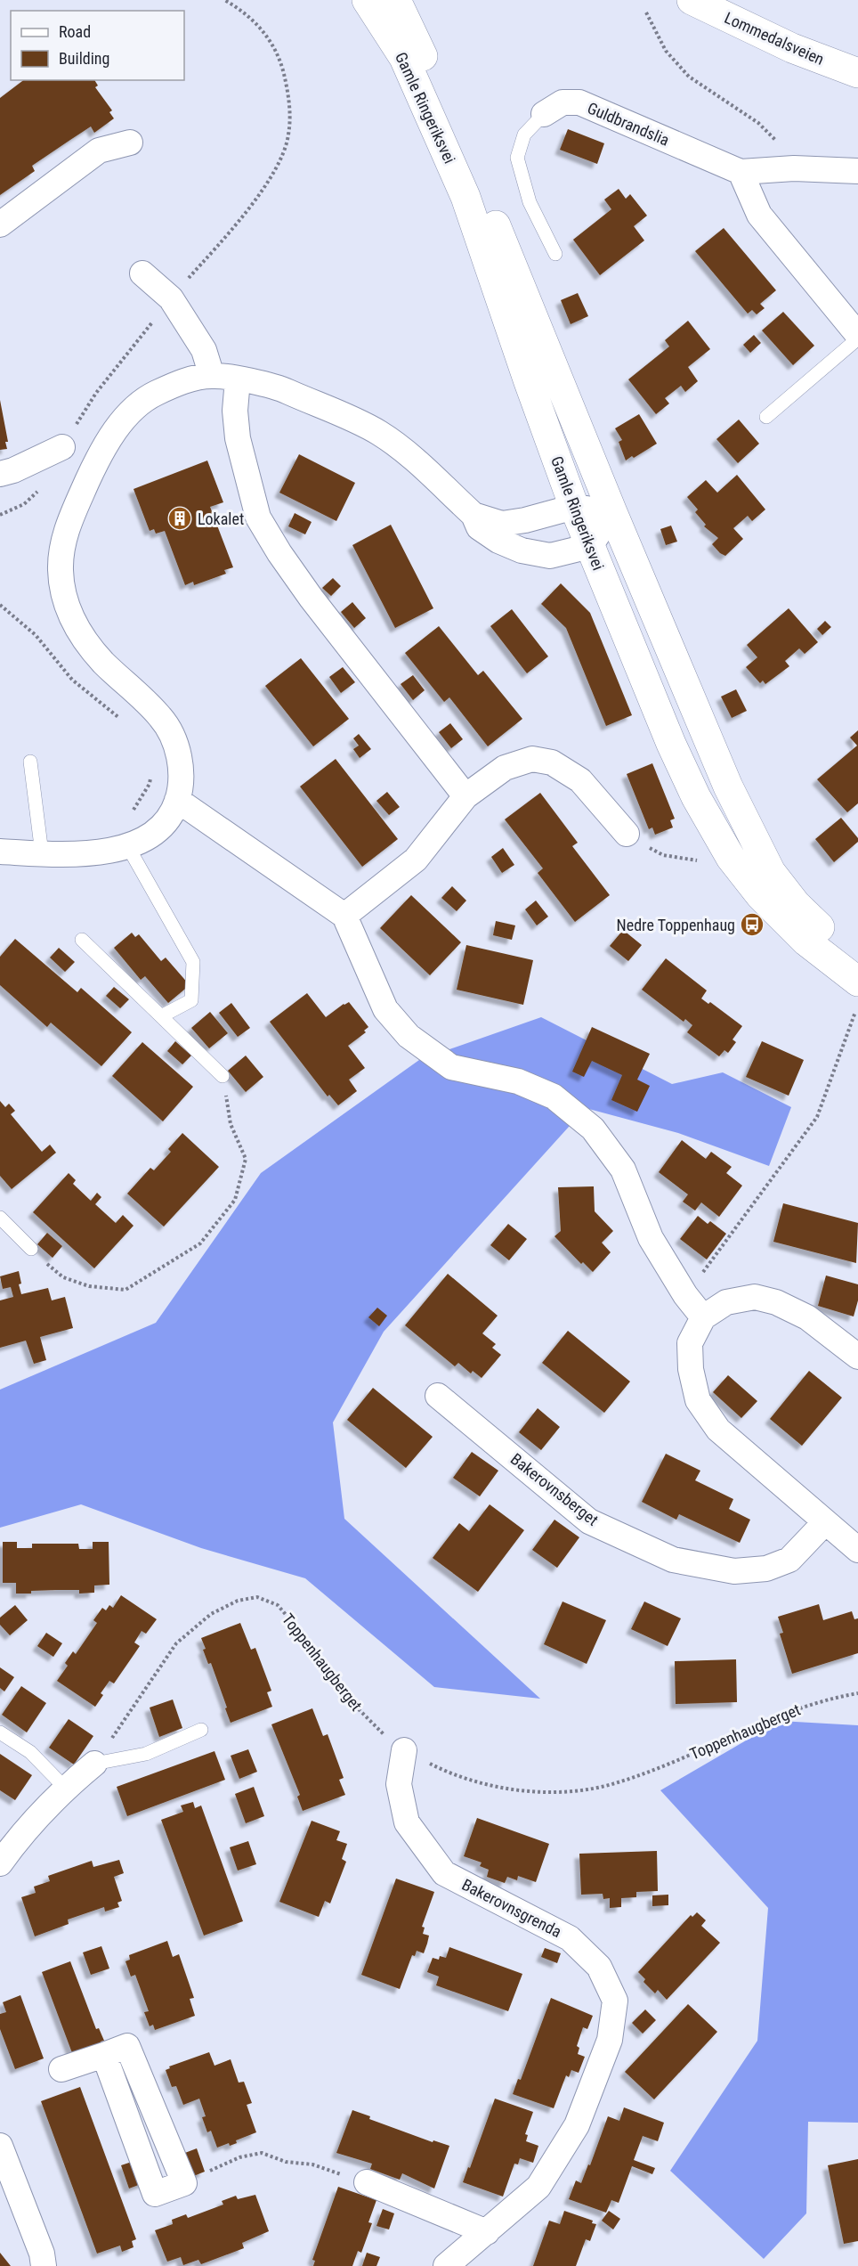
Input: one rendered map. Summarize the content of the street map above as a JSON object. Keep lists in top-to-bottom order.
{
  "streets": {
    "main road": ["Lommedalsveien", "Gamle Ringeriksvei"],
    "street": ["Guldbrandslia", "Bakerovnsberget", "Bakerovnsgrenda"],
    "path": ["Toppenhaugberget"]
  },
  "crossings": [
    ["Toppenhaugberget", "Bakerovnsgrenda"]
  ],
  "places": {
    "building": ["Lokalet"],
    "bus stop": ["Nedre Toppenhaug"]
  },
  "legend": ["Road", "Building"]
}
